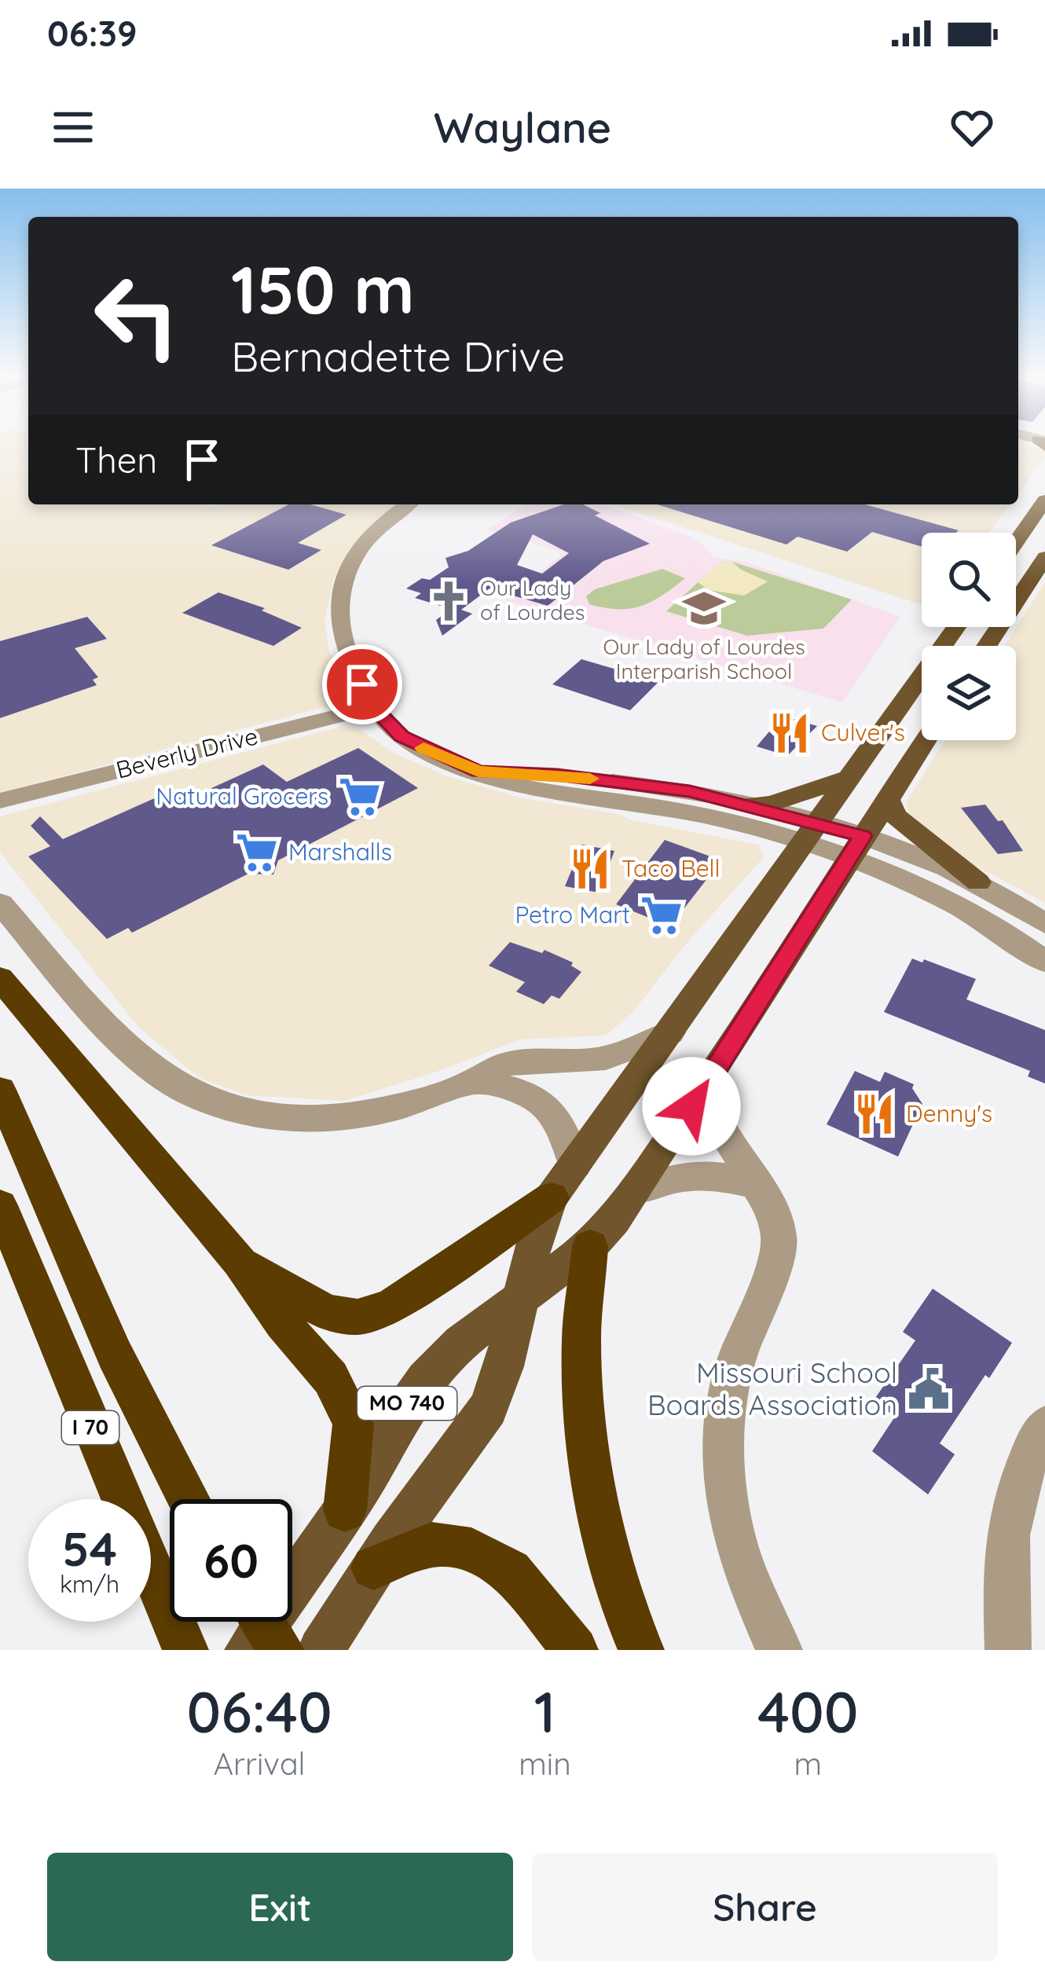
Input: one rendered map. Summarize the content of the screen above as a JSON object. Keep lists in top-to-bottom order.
{
  "streets": {
    "highway": ["I 70"],
    "main road": ["MO 740"],
    "street": ["Beverly Drive"]
  },
  "places": {
    "church": ["Our Lady of Lourdes"],
    "school or university": ["Our Lady of Lourdes Interparish School"],
    "restaurant": ["Culver's", "Taco Bell", "Denny's"],
    "supermarket": ["Natural Grocers", "Marshalls", "Petro Mart"],
    "public building": ["Missouri School Boards Association"]
  },
  "page": {
    "status": "06:39",
    "header": "Waylane",
    "turn": ["150 m", "Bernadette Drive"],
    "then": "Then",
    "speed": "54 km/h",
    "limit": "60",
    "eta": [
      "06:40",
      "Arrival",
      "1",
      "min",
      "400",
      "m"
    ],
    "buttons": ["Exit", "Share"]
  }
}
